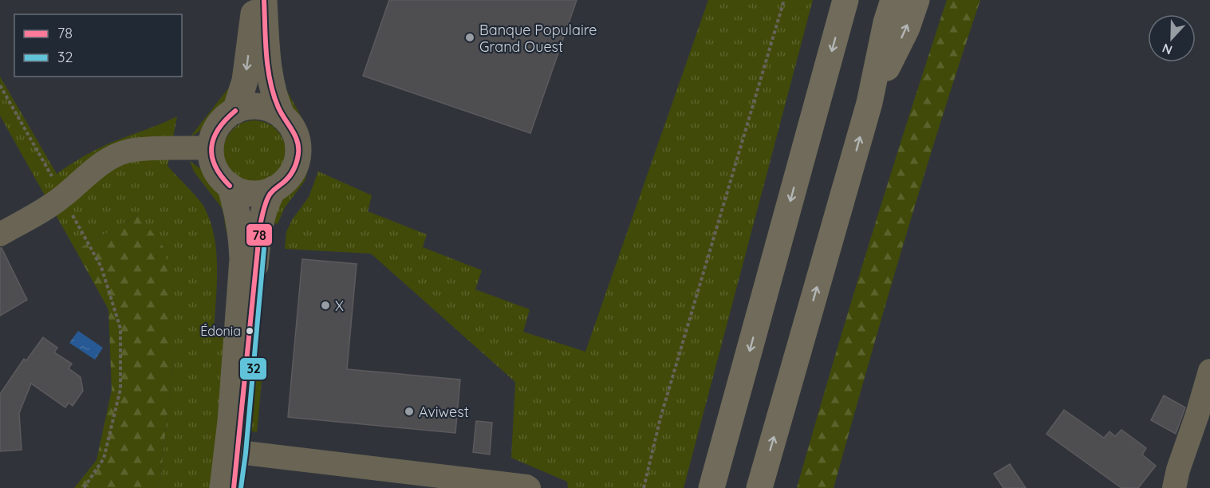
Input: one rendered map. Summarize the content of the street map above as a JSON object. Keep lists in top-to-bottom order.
{
  "places": [
    "Banque Populaire Grand Ouest",
    "X",
    "Édonia",
    "Aviwest"
  ],
  "lines": ["transit line 78", "transit line 32"],
  "legend": ["78", "32"],
  "north": "bottom"
}
